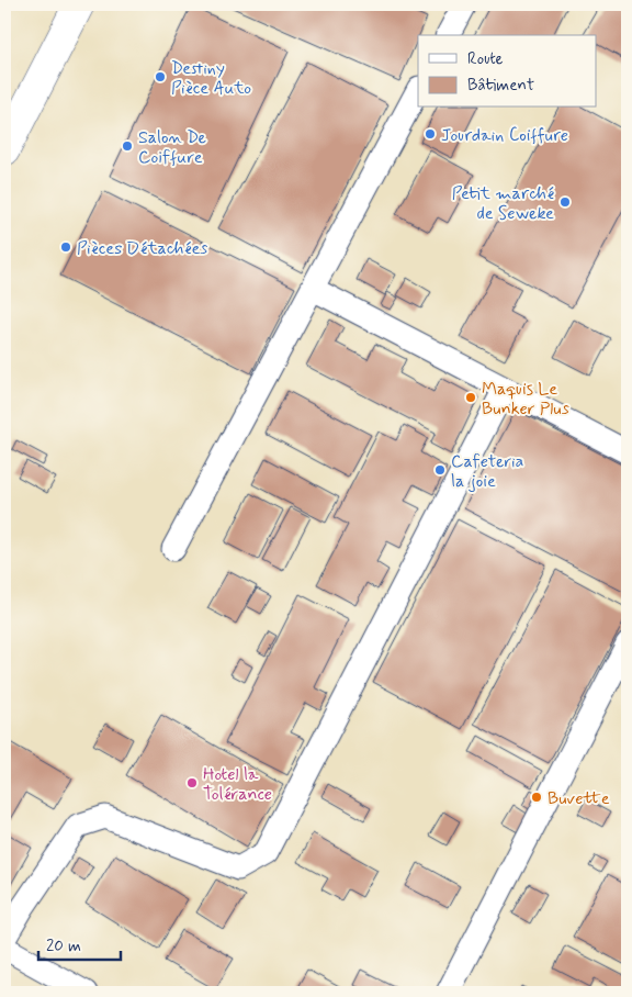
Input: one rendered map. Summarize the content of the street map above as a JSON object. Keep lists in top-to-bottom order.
{
  "places": [
    "Destiny Pièce Auto",
    "Jourdain Coiffure",
    "Salon De Coiffure",
    "Petit marché de Seweke",
    "Pièces Détachées",
    "Maquis Le Bunker Plus",
    "Cafeteria la joie",
    "Hotel la Tolérance",
    "Buvette"
  ],
  "legend": ["Route", "Bâtiment"],
  "scale_bar": "20 m"
}
